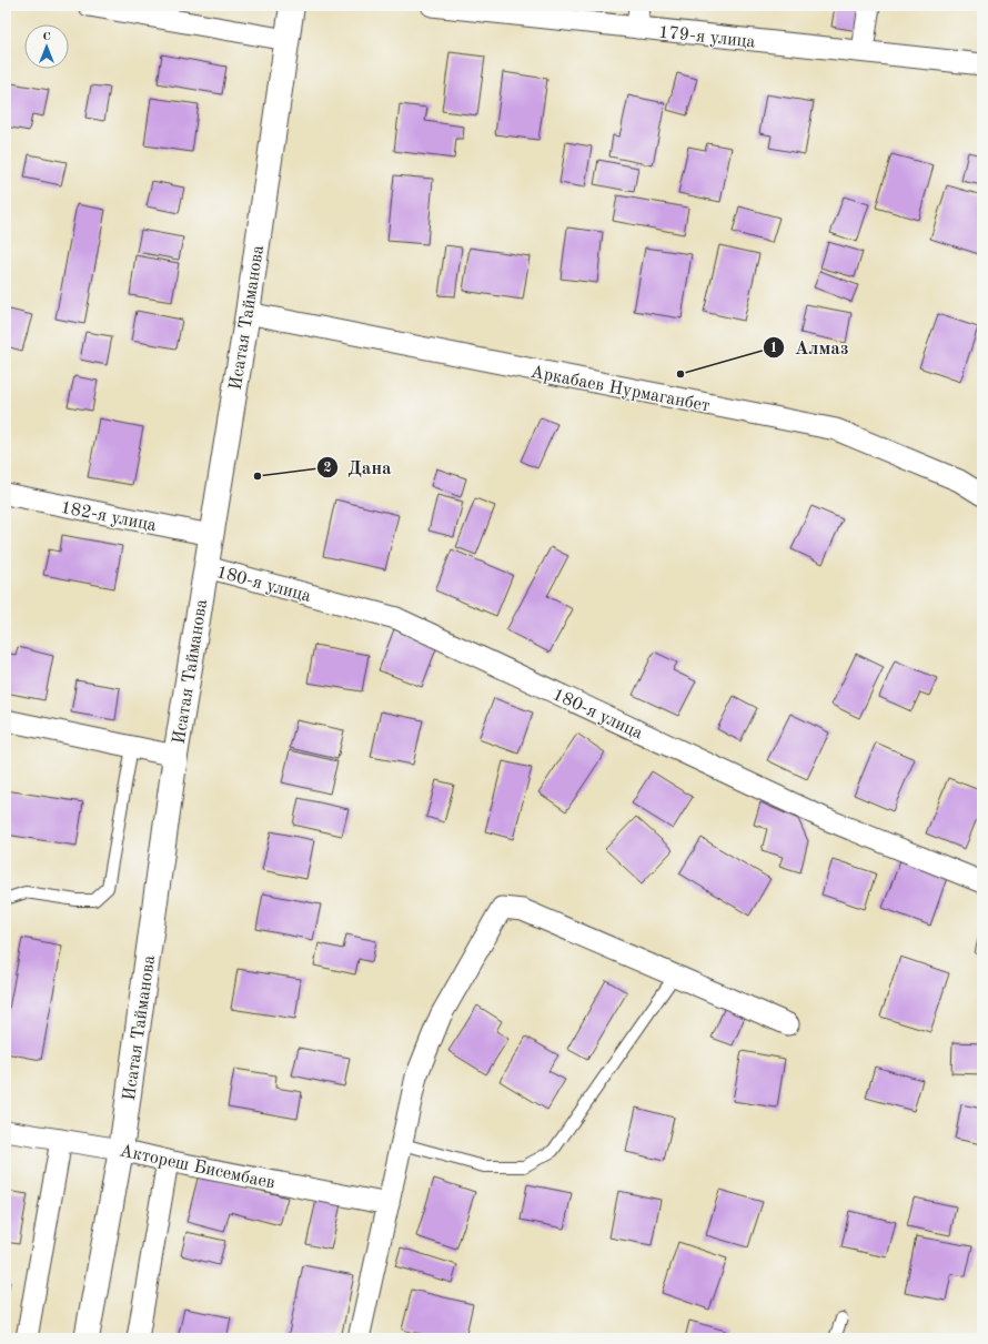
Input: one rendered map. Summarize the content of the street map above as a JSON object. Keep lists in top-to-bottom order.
{
  "streets": {
    "street": [
      "179-я улица",
      "Исатая Тайманова",
      "Аркабаев Нурмаганбет",
      "182-я улица",
      "180-я улица",
      "Актореш Бисембаев"
    ]
  },
  "crossings": [
    ["Исатая Тайманова", "Аркабаев Нурмаганбет"],
    ["Исатая Тайманова", "182-я улица"],
    ["Исатая Тайманова", "180-я улица"],
    ["Исатая Тайманова", "Актореш Бисембаев"]
  ],
  "places": ["Алмаз", "Дана"],
  "north": "top"
}
